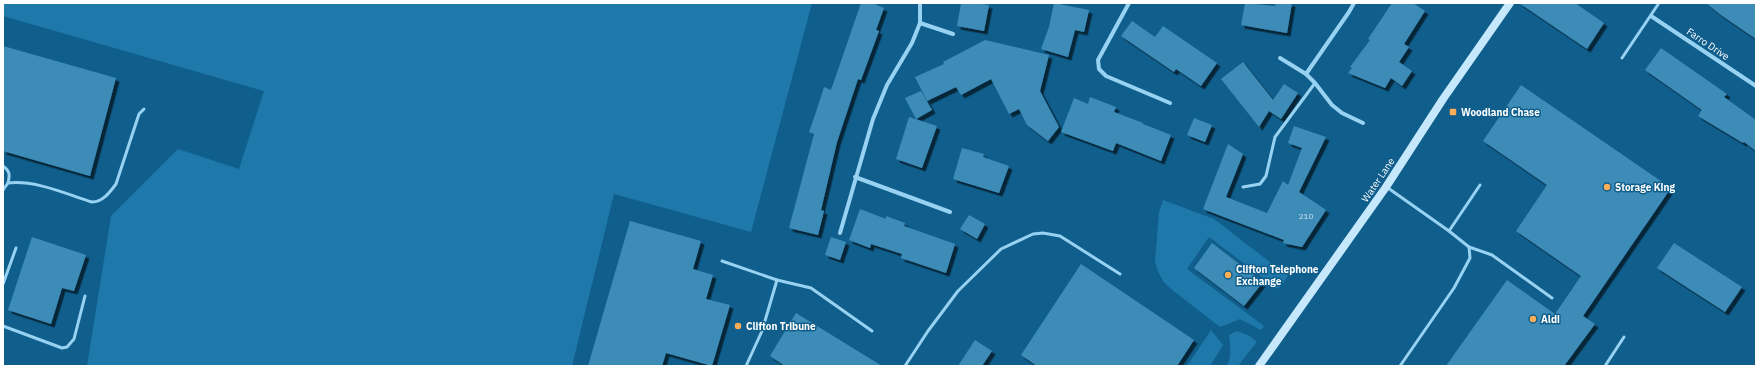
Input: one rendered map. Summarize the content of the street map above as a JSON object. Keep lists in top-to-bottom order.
{
  "streets": {
    "street": ["Farro Drive", "Water Lane"]
  },
  "places": {
    "transit": ["Woodland Chase"],
    "other": [
      "Storage King",
      "Clifton Telephone Exchange",
      "Aldi",
      "Clifton Tribune"
    ]
  },
  "house_numbers": ["210"]
}
